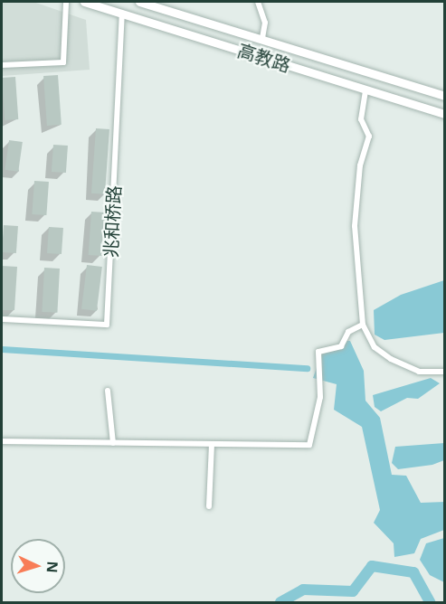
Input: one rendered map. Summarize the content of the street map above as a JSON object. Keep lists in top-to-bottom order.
{
  "streets": {
    "main road": ["高教路"],
    "street": ["兆和桥路"]
  },
  "crossings": [
    ["高教路", "兆和桥路"]
  ],
  "north": "right"
}
